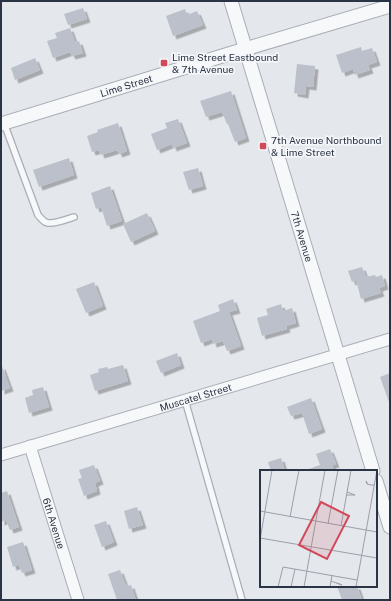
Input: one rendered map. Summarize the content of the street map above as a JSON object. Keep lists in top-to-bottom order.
{
  "streets": {
    "street": [
      "Lime Street",
      "7th Avenue",
      "Muscatel Street",
      "6th Avenue"
    ]
  },
  "crossings": [
    ["Lime Street", "7th Avenue"],
    ["7th Avenue", "Muscatel Street"],
    ["Muscatel Street", "6th Avenue"]
  ],
  "places": {
    "transit": ["Lime Street Eastbound & 7th Avenue", "7th Avenue Northbound & Lime Street"]
  }
}
